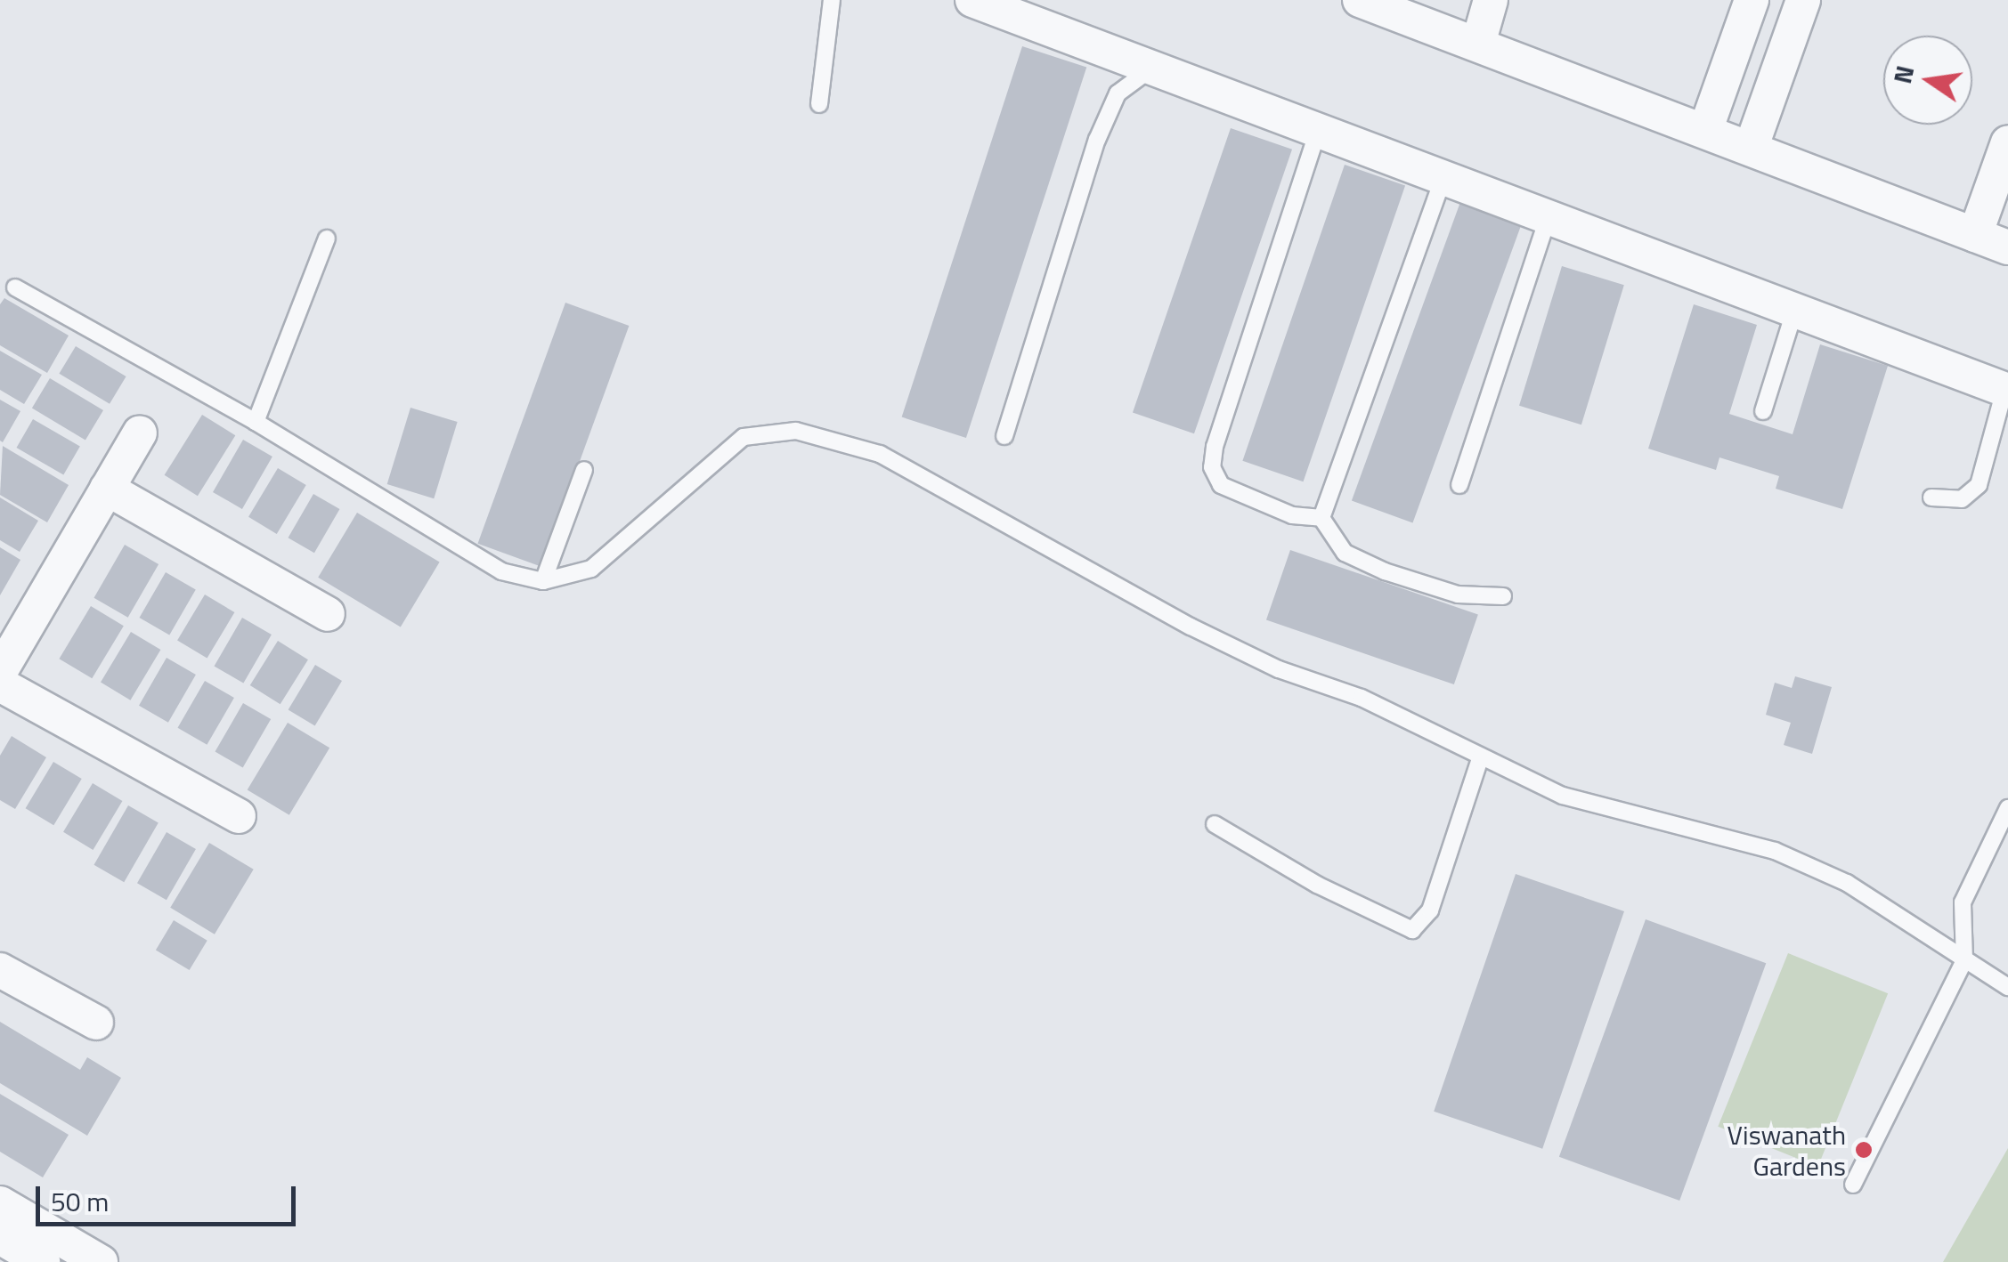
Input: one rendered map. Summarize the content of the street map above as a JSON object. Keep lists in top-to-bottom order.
{
  "places": ["Viswanath Gardens"],
  "scale_bar": "50 m",
  "north": "left"
}
